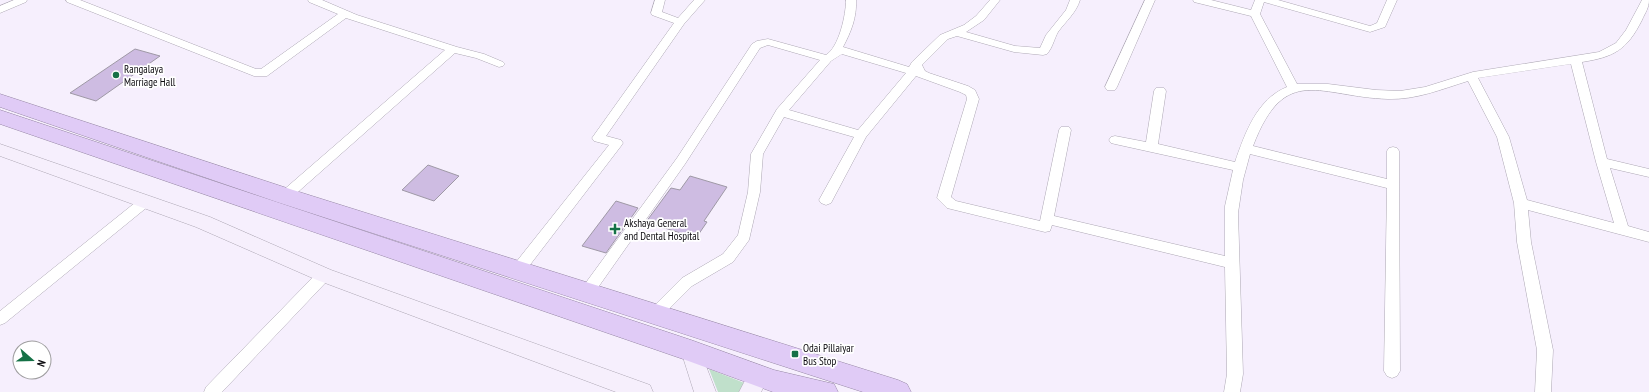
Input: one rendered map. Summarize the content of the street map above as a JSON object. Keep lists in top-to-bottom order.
{
  "places": {
    "other": ["Rangalaya Marriage Hall"],
    "health": ["Akshaya General and Dental Hospital"],
    "transit": ["Odai Pillaiyar Bus Stop"]
  },
  "north": "right"
}
